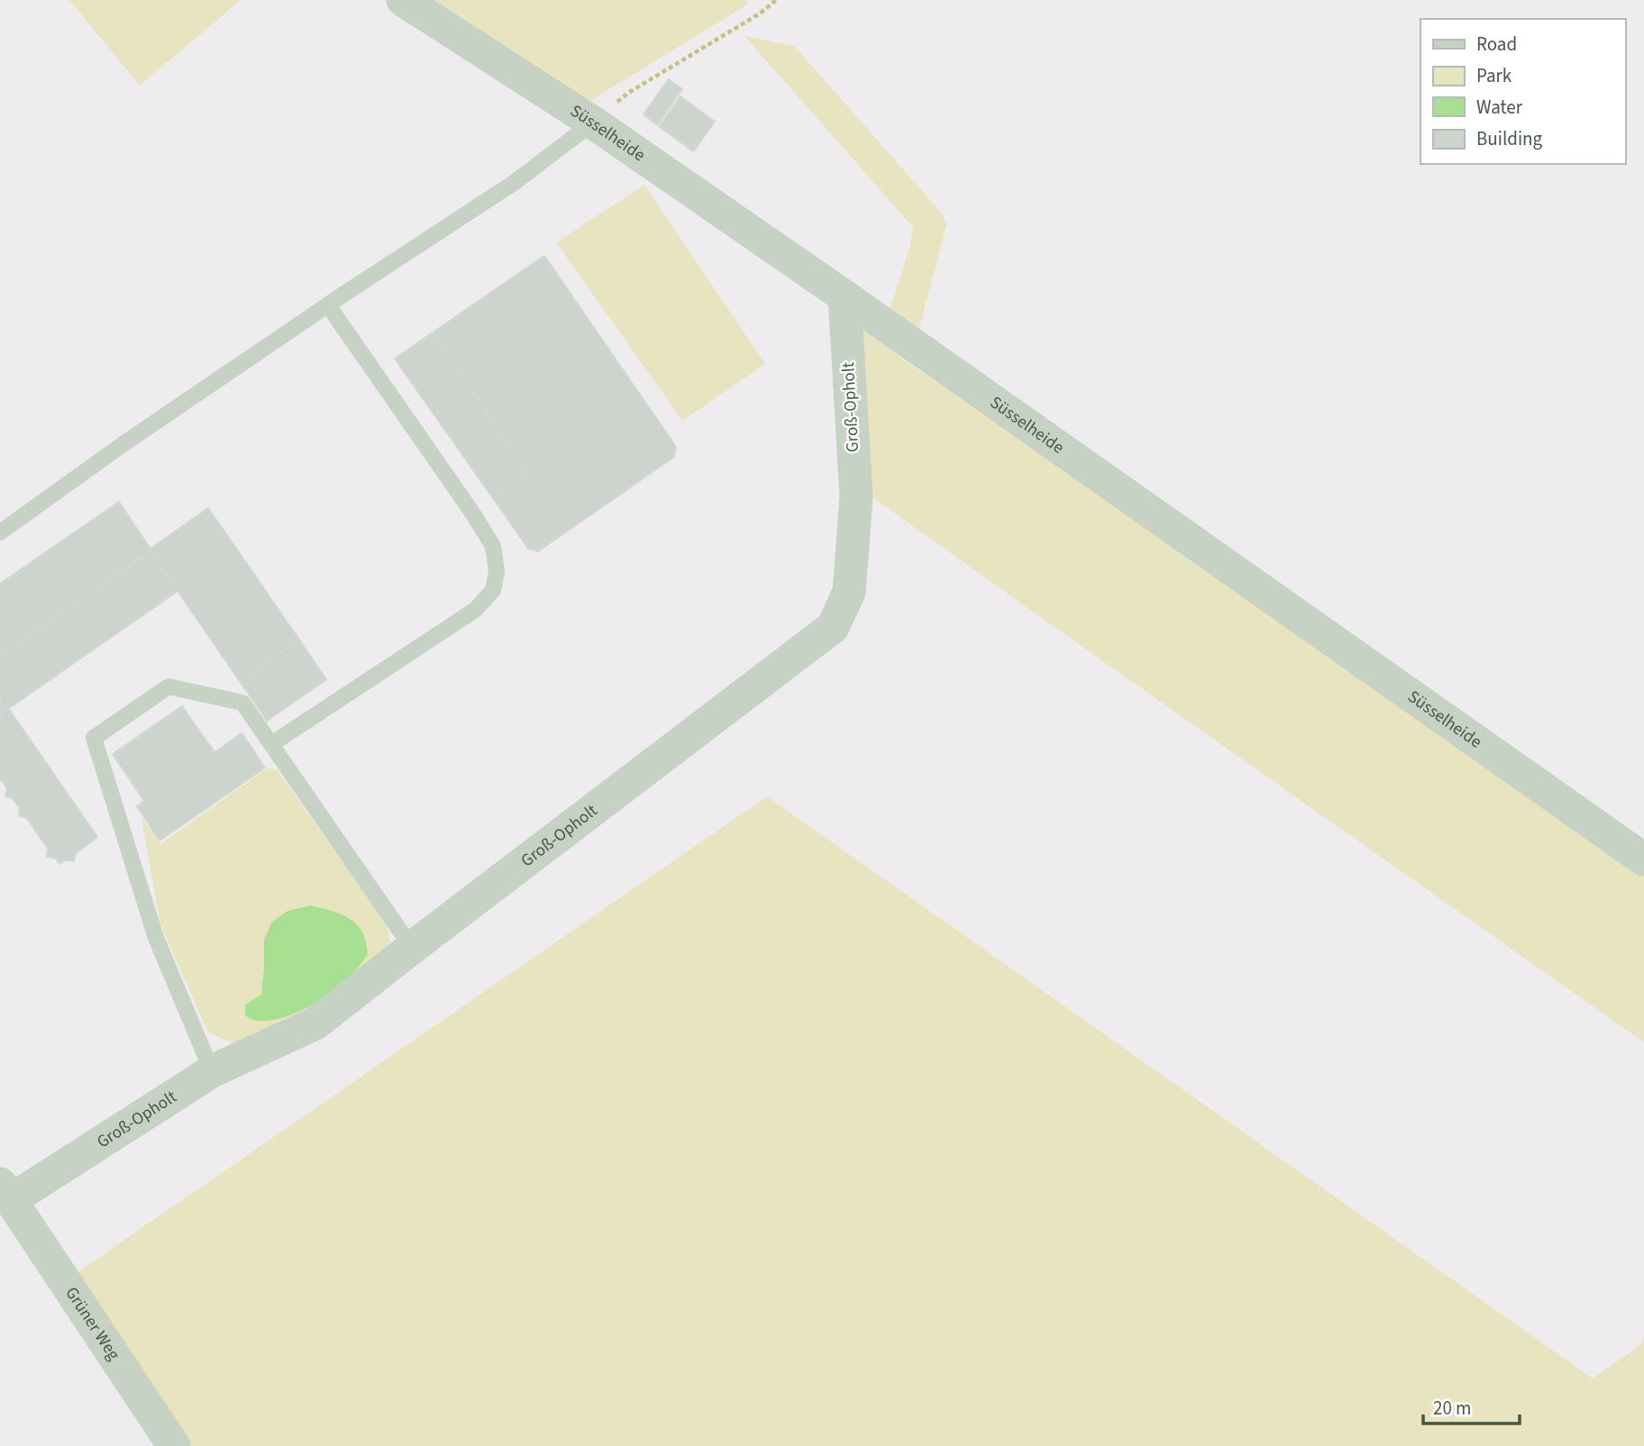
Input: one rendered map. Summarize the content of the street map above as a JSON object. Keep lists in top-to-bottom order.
{
  "streets": {
    "street": ["Süsselheide", "Groß-Opholt", "Grüner Weg"]
  },
  "crossings": [
    ["Süsselheide", "Groß-Opholt"],
    ["Groß-Opholt", "Grüner Weg"]
  ],
  "legend": [
    "Road",
    "Park",
    "Water",
    "Building"
  ],
  "scale_bar": "20 m"
}
